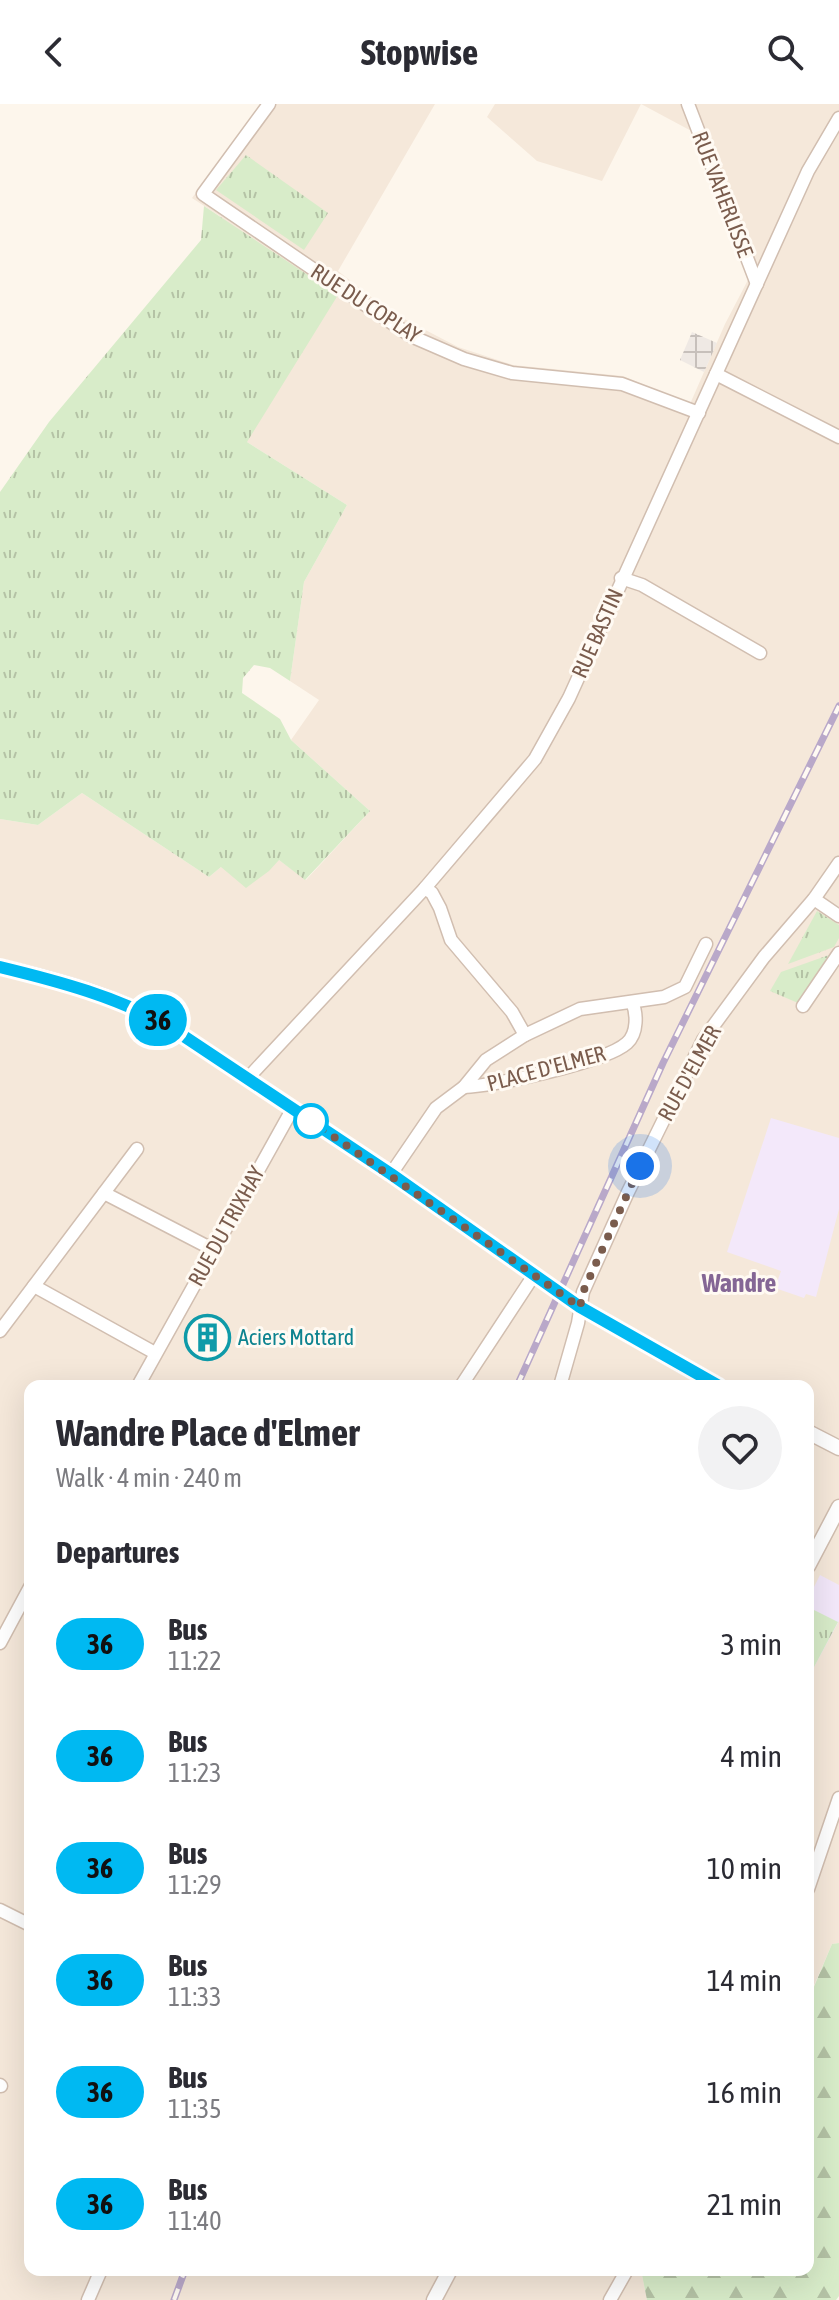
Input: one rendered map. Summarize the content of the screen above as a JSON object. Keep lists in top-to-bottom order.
{
  "streets": {
    "street": [
      "RUE VAHERLISSE",
      "RUE DU COPLAY",
      "RUE BASTIN",
      "PLACE D'ELMER",
      "RUE D'ELMER",
      "RUE DU TRIXHAY"
    ]
  },
  "crossings": [
    ["RUE VAHERLISSE", "RUE BASTIN"],
    ["RUE DU COPLAY", "RUE BASTIN"]
  ],
  "districts": ["Wandre"],
  "places": {
    "building": ["Aciers Mottard"]
  },
  "lines": ["bus line 36"],
  "page": {
    "header": "Stopwise",
    "on_map": "36",
    "heading": [
      ["Wandre Place d'Elmer", "Walk · 4 min · 240 m"],
      "Departures"
    ],
    "list": [
      {
        "mark": "36",
        "name": "Bus",
        "note": "11:22",
        "value": "3 min"
      },
      {
        "mark": "36",
        "name": "Bus",
        "note": "11:23",
        "value": "4 min"
      },
      {
        "mark": "36",
        "name": "Bus",
        "note": "11:29",
        "value": "10 min"
      },
      {
        "mark": "36",
        "name": "Bus",
        "note": "11:33",
        "value": "14 min"
      },
      {
        "mark": "36",
        "name": "Bus",
        "note": "11:35",
        "value": "16 min"
      },
      {
        "mark": "36",
        "name": "Bus",
        "note": "11:40",
        "value": "21 min"
      }
    ]
  }
}
